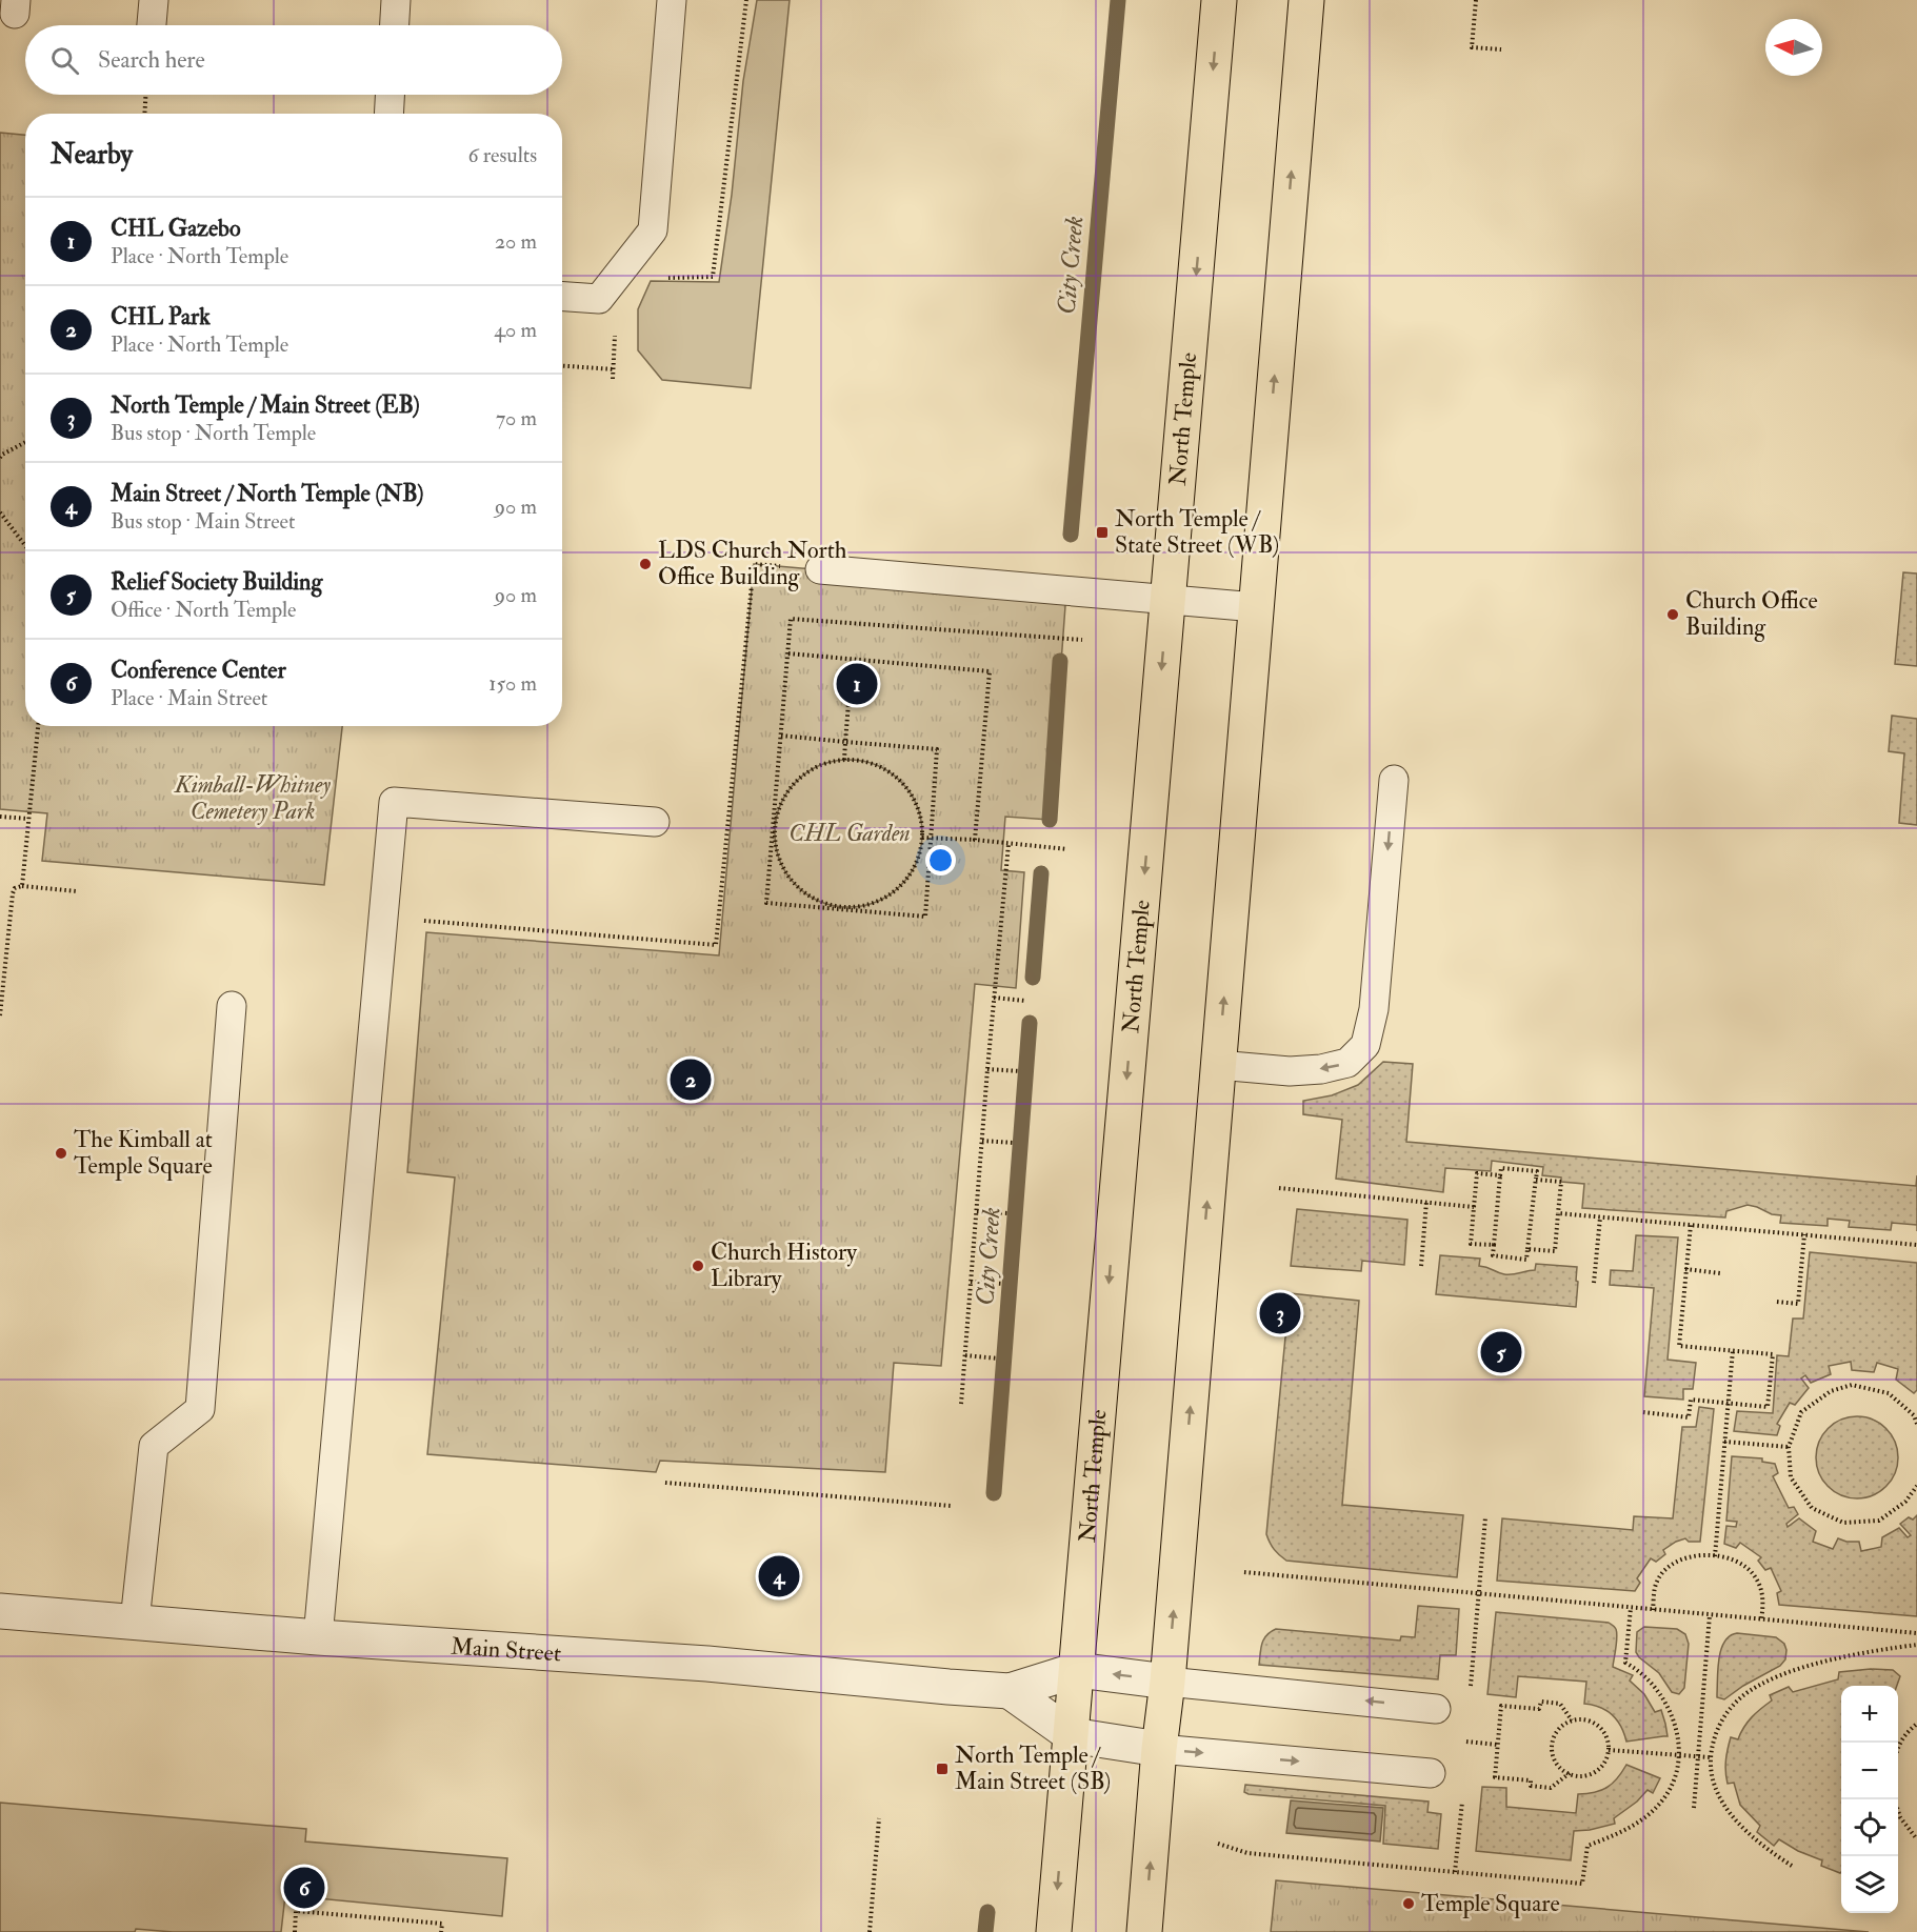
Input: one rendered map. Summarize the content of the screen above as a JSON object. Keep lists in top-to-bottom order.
{
  "streets": {
    "main road": ["North Temple"],
    "street": ["Main Street"]
  },
  "crossings": [
    ["North Temple", "Main Street"]
  ],
  "water": ["City Creek"],
  "parks": ["Kimball-Whitney Cemetery Park", "CHL Garden"],
  "places": {
    "transit": ["North Temple / State Street (WB)", "North Temple / Main Street (SB)"],
    "other": [
      "LDS Church North Office Building",
      "Church Office Building",
      "The Kimball at Temple Square",
      "Church History Library",
      "Temple Square"
    ]
  },
  "north": "left",
  "page": {
    "search": "Search here",
    "heading": ["Nearby", "6 results"],
    "list": [
      {
        "mark": "1",
        "name": "CHL Gazebo",
        "note": "Place · North Temple",
        "value": "20 m"
      },
      {
        "mark": "2",
        "name": "CHL Park",
        "note": "Place · North Temple",
        "value": "40 m"
      },
      {
        "mark": "3",
        "name": "North Temple / Main Street (EB)",
        "note": "Bus stop · North Temple",
        "value": "70 m"
      },
      {
        "mark": "4",
        "name": "Main Street / North Temple (NB)",
        "note": "Bus stop · Main Street",
        "value": "90 m"
      },
      {
        "mark": "5",
        "name": "Relief Society Building",
        "note": "Office · North Temple",
        "value": "90 m"
      },
      {
        "mark": "6",
        "name": "Conference Center",
        "note": "Place · Main Street",
        "value": "150 m"
      }
    ],
    "pins": [
      "1",
      "2",
      "3",
      "5",
      "4",
      "6"
    ],
    "map_buttons": ["+", "−"]
  }
}
